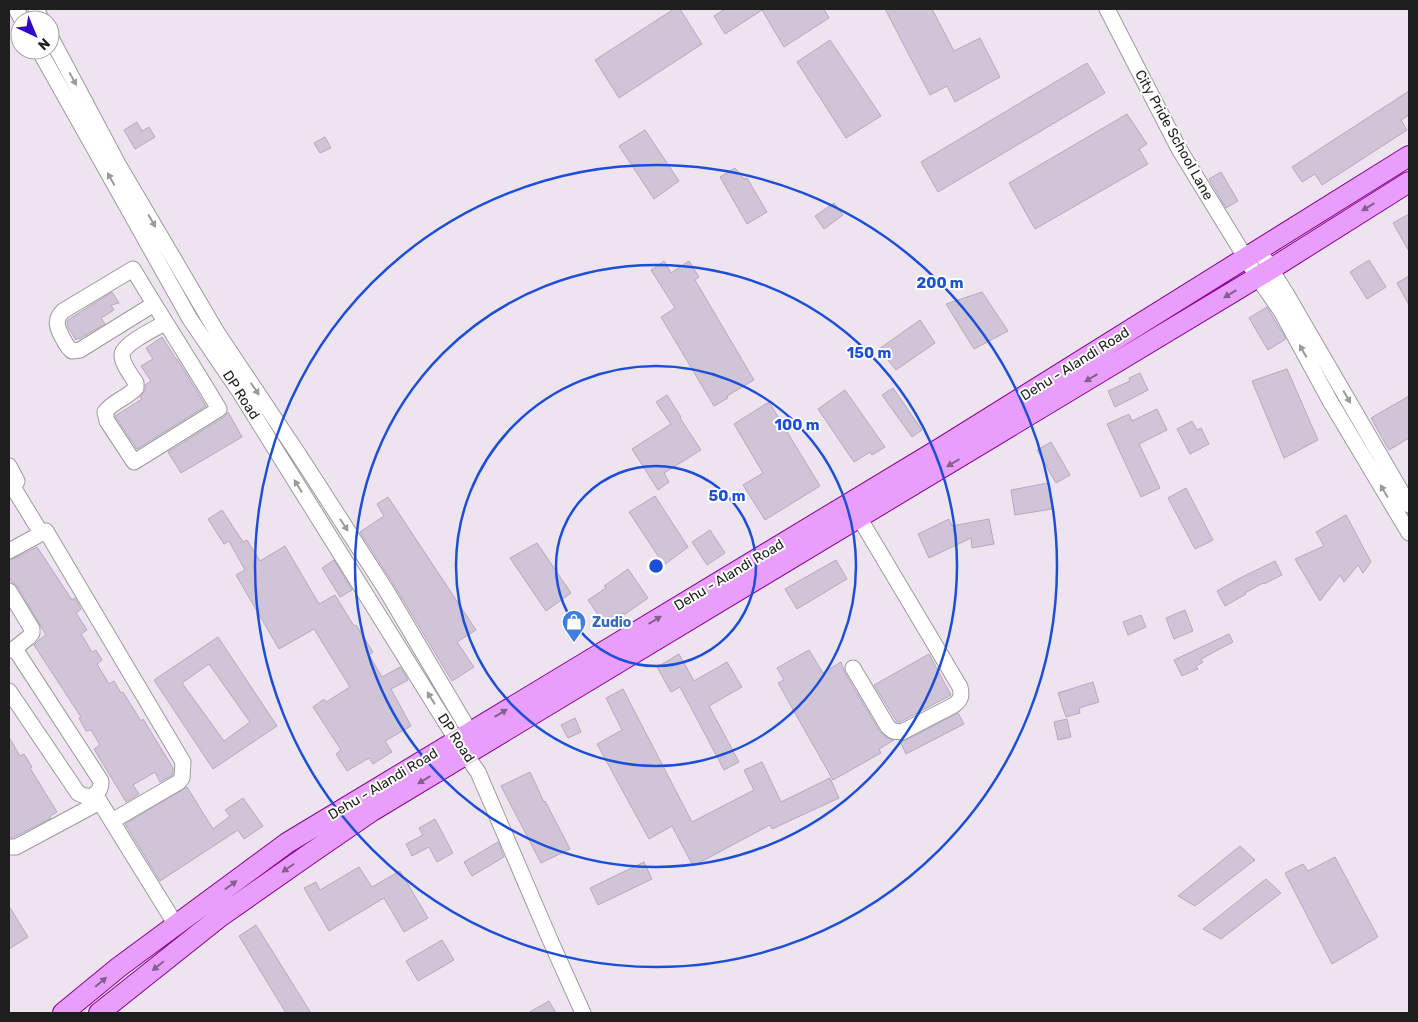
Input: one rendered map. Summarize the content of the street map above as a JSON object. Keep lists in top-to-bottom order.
{
  "streets": {
    "main road": ["Dehu - Alandi Road"],
    "street": ["City Pride School Lane", "DP Road"]
  },
  "crossings": [
    ["City Pride School Lane", "Dehu - Alandi Road"],
    ["Dehu - Alandi Road", "DP Road"]
  ],
  "places": {
    "shop": ["Zudio"]
  },
  "north": "bottom right",
  "rings": [
    "200 m",
    "150 m",
    "100 m",
    "50 m"
  ]
}
